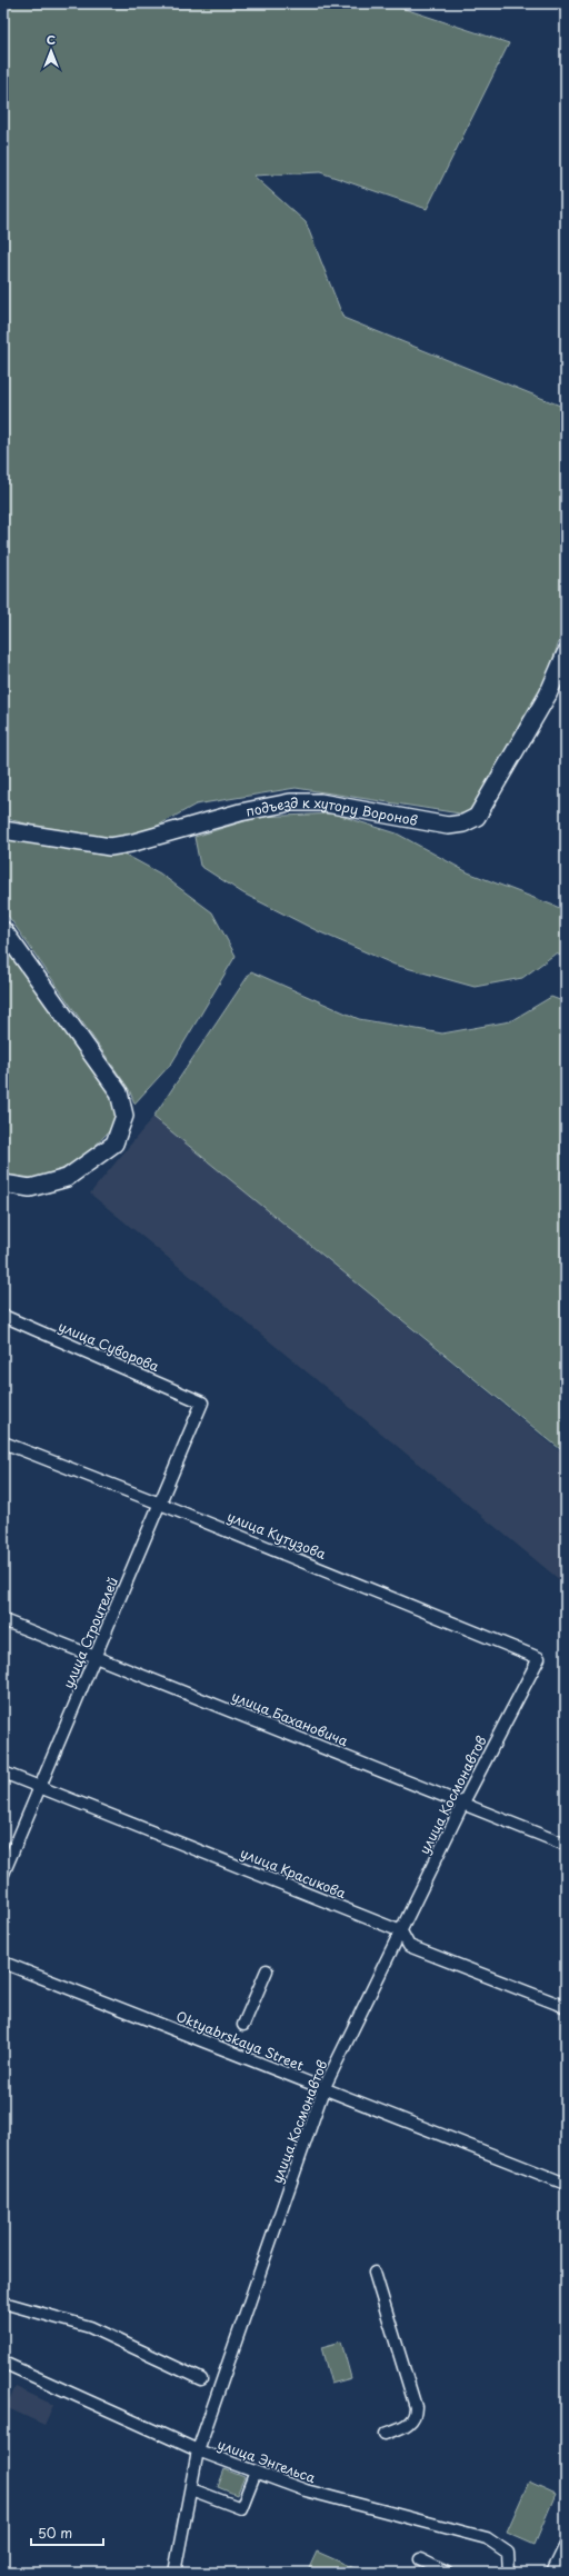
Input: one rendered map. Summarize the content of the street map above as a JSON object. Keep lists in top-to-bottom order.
{
  "streets": {
    "street": [
      "подъезд к хутору Воронов",
      "улица Суворова",
      "улица Кутузова",
      "улица Строителей",
      "улица Бахановича",
      "улица Космонавтов",
      "улица Красикова",
      "Oktyabrskaya Street",
      "улица Энгельса"
    ]
  },
  "crossings": [
    ["улица Суворова", "улица Строителей"],
    ["улица Кутузова", "улица Строителей"],
    ["улица Кутузова", "улица Космонавтов"],
    ["улица Строителей", "улица Бахановича"],
    ["улица Строителей", "улица Красикова"],
    ["улица Бахановича", "улица Космонавтов"],
    ["улица Космонавтов", "улица Красикова"],
    ["улица Космонавтов", "Oktyabrskaya Street"],
    ["улица Космонавтов", "улица Энгельса"]
  ],
  "scale_bar": "50 m",
  "north": "top"
}
